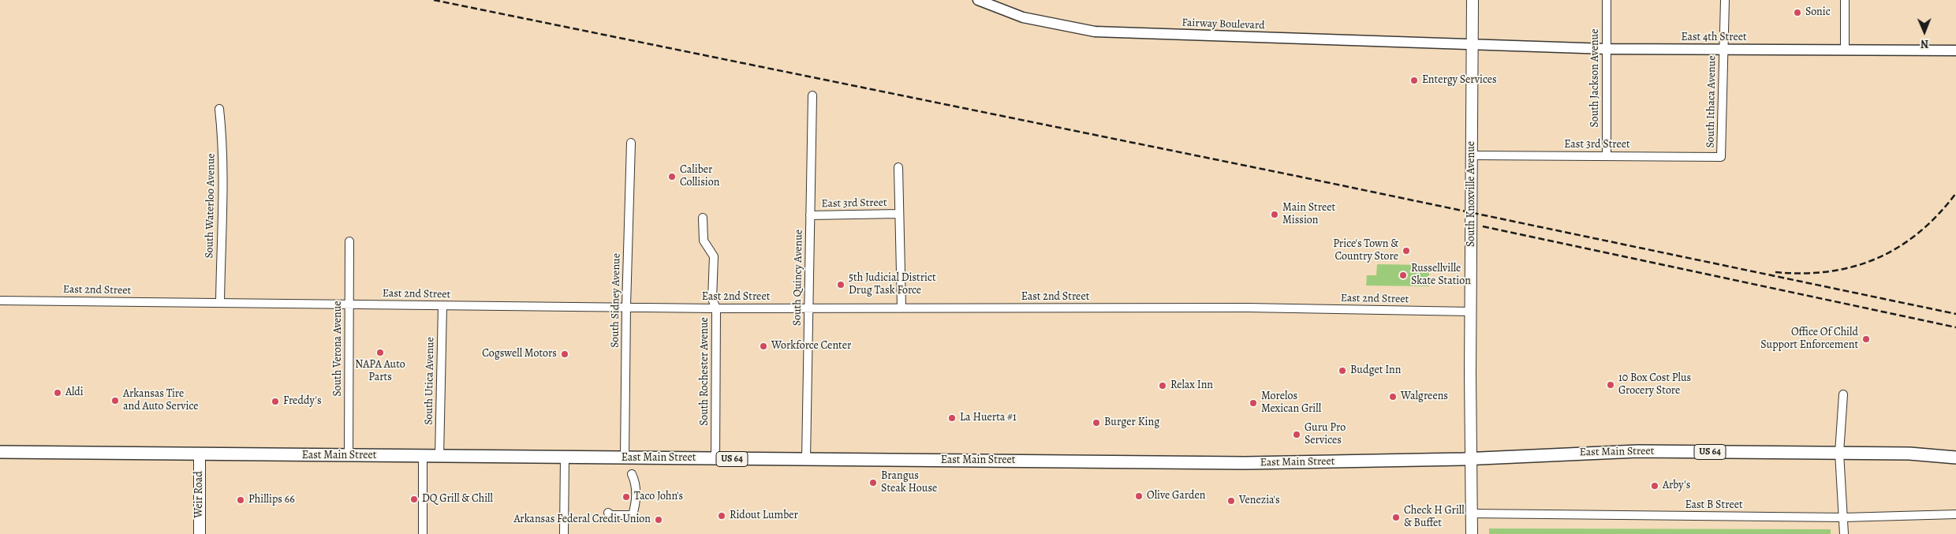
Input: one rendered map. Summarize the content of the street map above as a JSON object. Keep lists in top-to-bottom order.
{
  "streets": {
    "main road": [
      "South Knoxville Avenue",
      "East Main Street",
      "US 64",
      "Weir Road"
    ],
    "street": [
      "Fairway Boulevard",
      "East 4th Street",
      "South Jackson Avenue",
      "South Ithaca Avenue",
      "East 3rd Street",
      "South Waterloo Avenue",
      "South Quincy Avenue",
      "East 2nd Street",
      "South Sidney Avenue",
      "South Verona Avenue",
      "South Rochester Avenue",
      "South Utica Avenue",
      "East B Street"
    ]
  },
  "crossings": [
    ["Fairway Boulevard", "East 4th Street"],
    ["Fairway Boulevard", "South Knoxville Avenue"],
    ["East 4th Street", "South Jackson Avenue"],
    ["East 4th Street", "South Ithaca Avenue"],
    ["East 4th Street", "South Knoxville Avenue"],
    ["South Jackson Avenue", "East 3rd Street"],
    ["South Ithaca Avenue", "East 3rd Street"],
    ["East 3rd Street", "South Knoxville Avenue"],
    ["East 3rd Street", "South Quincy Avenue"],
    ["South Knoxville Avenue", "East 2nd Street"],
    ["South Knoxville Avenue", "East Main Street"],
    ["South Knoxville Avenue", "East B Street"],
    ["South Waterloo Avenue", "East 2nd Street"],
    ["South Quincy Avenue", "East 2nd Street"],
    ["South Quincy Avenue", "East Main Street"],
    ["East 2nd Street", "South Sidney Avenue"],
    ["East 2nd Street", "South Verona Avenue"],
    ["East 2nd Street", "South Rochester Avenue"],
    ["East 2nd Street", "South Utica Avenue"],
    ["South Sidney Avenue", "East Main Street"],
    ["South Verona Avenue", "East Main Street"],
    ["South Rochester Avenue", "East Main Street"],
    ["South Utica Avenue", "East Main Street"],
    ["East Main Street", "Weir Road"]
  ],
  "places": [
    "Sonic",
    "Entergy Services",
    "Caliber Collision",
    "Main Street Mission",
    "Price's Town & Country Store",
    "Russellville Skate Station",
    "5th Judicial District Drug Task Force",
    "Office Of Child Support Enforcement",
    "Workforce Center",
    "NAPA Auto Parts",
    "Cogswell Motors",
    "Budget Inn",
    "10 Box Cost Plus Grocery Store",
    "Relax Inn",
    "Aldi",
    "Walgreens",
    "Arkansas Tire and Auto Service",
    "Freddy's",
    "Morelos Mexican Grill",
    "La Huerta #1",
    "Burger King",
    "Guru Pro Services",
    "Brangus Steak House",
    "Arby's",
    "Olive Garden",
    "Taco John's",
    "DQ Grill & Chill",
    "Phillips 66",
    "Venezia's",
    "Ridout Lumber",
    "Check H Grill & Buffet",
    "Arkansas Federal Credit Union"
  ],
  "north": "bottom"
}
